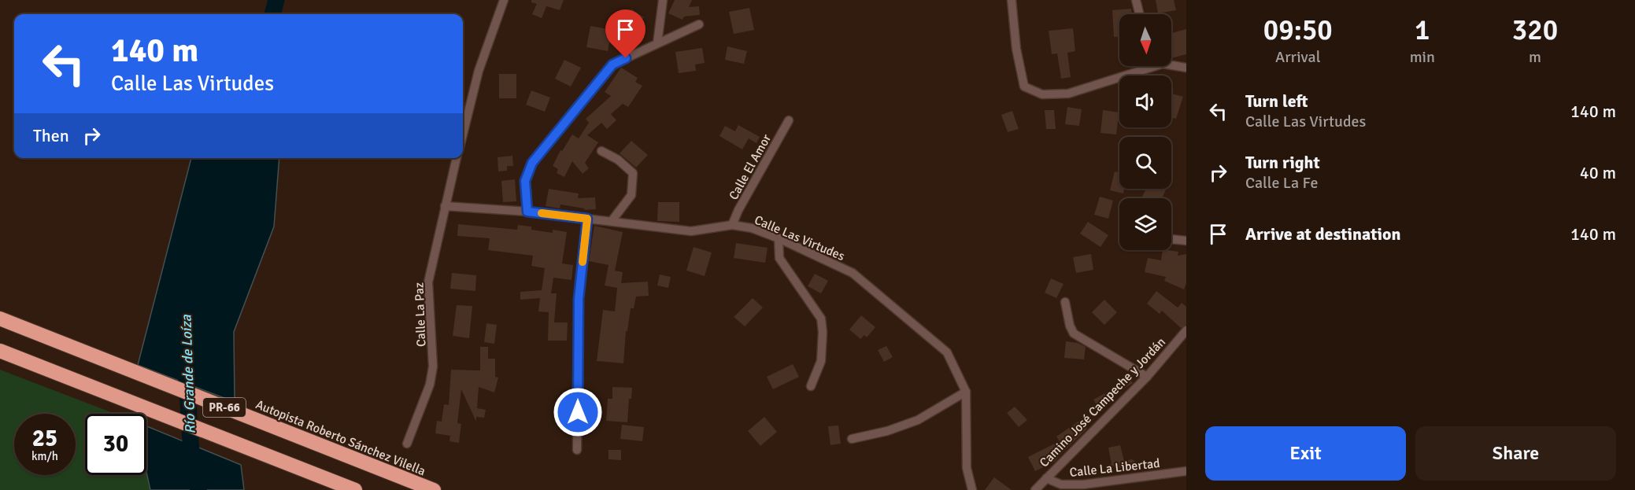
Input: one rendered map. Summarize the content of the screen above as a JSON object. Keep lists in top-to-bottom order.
{
  "streets": {
    "highway": ["PR-66", "Autopista Roberto Sánchez Vilella"],
    "street": [
      "Calle El Amor",
      "Calle Las Virtudes",
      "Calle La Paz",
      "Camino José Campeche y Jordán",
      "Calle La Libertad"
    ]
  },
  "crossings": [
    ["Calle El Amor", "Calle Las Virtudes"],
    ["Calle Las Virtudes", "Calle La Paz"],
    ["Camino José Campeche y Jordán", "Calle La Libertad"]
  ],
  "water": ["Río Grande de Loíza"],
  "north": "bottom",
  "page": {
    "eta": [
      "09:50",
      "Arrival",
      "1",
      "min",
      "320",
      "m"
    ],
    "turn": ["140 m", "Calle Las Virtudes"],
    "list": [
      {
        "name": "Turn left",
        "note": "Calle Las Virtudes",
        "value": "140 m"
      },
      {
        "name": "Turn right",
        "note": "Calle La Fe",
        "value": "40 m"
      },
      {
        "name": "Arrive at destination",
        "value": "140 m"
      }
    ],
    "then": "Then",
    "speed": "25 km/h",
    "limit": "30",
    "buttons": ["Exit", "Share"]
  }
}
